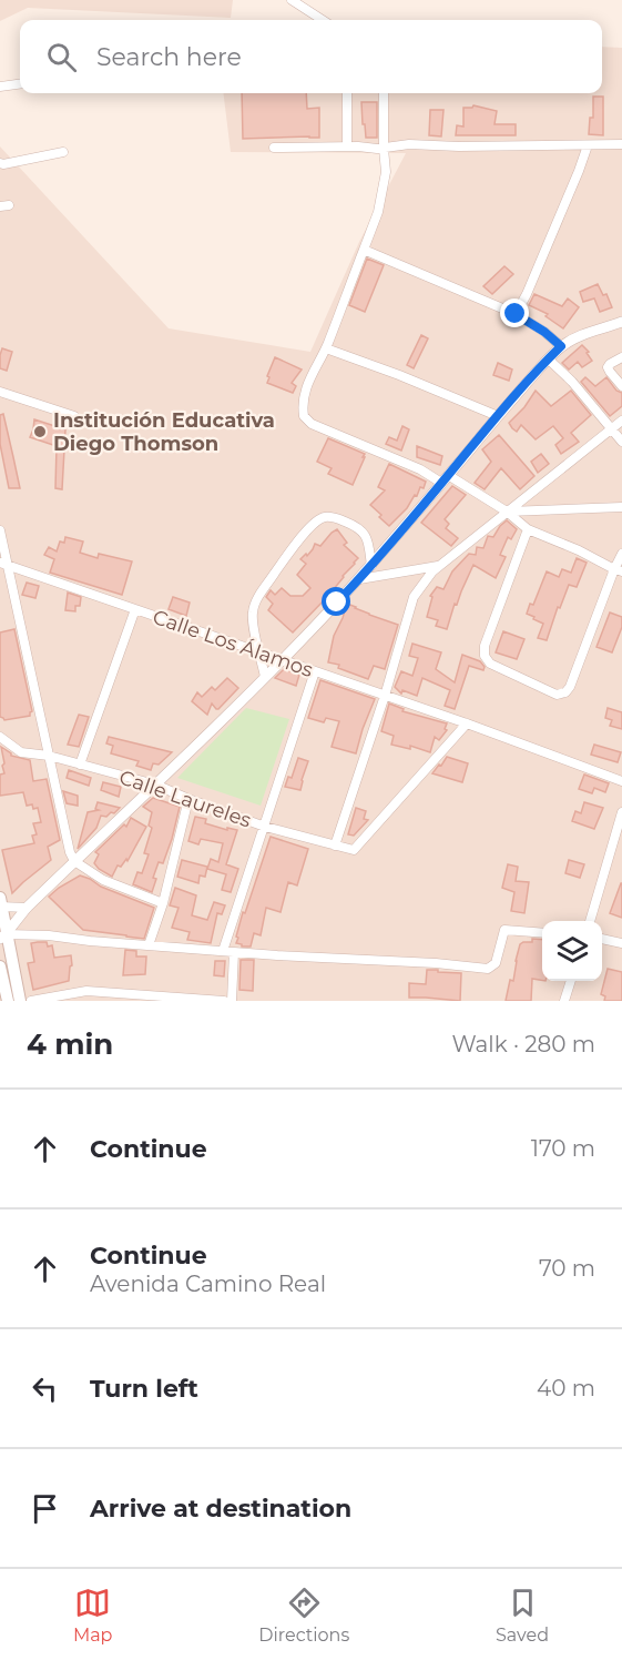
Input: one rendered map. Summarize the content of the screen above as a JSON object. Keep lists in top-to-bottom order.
{
  "streets": {
    "street": ["Calle Los Álamos", "Calle Laureles"]
  },
  "places": ["Institución Educativa Diego Thomson"],
  "page": {
    "search": "Search here",
    "heading": ["4 min", "Walk · 280 m"],
    "list": [
      ["Continue", "170 m"],
      ["Continue", "Avenida Camino Real", "70 m"],
      ["Turn left", "40 m"],
      "Arrive at destination"
    ],
    "nav": ["Map", "Directions", "Saved"]
  }
}
